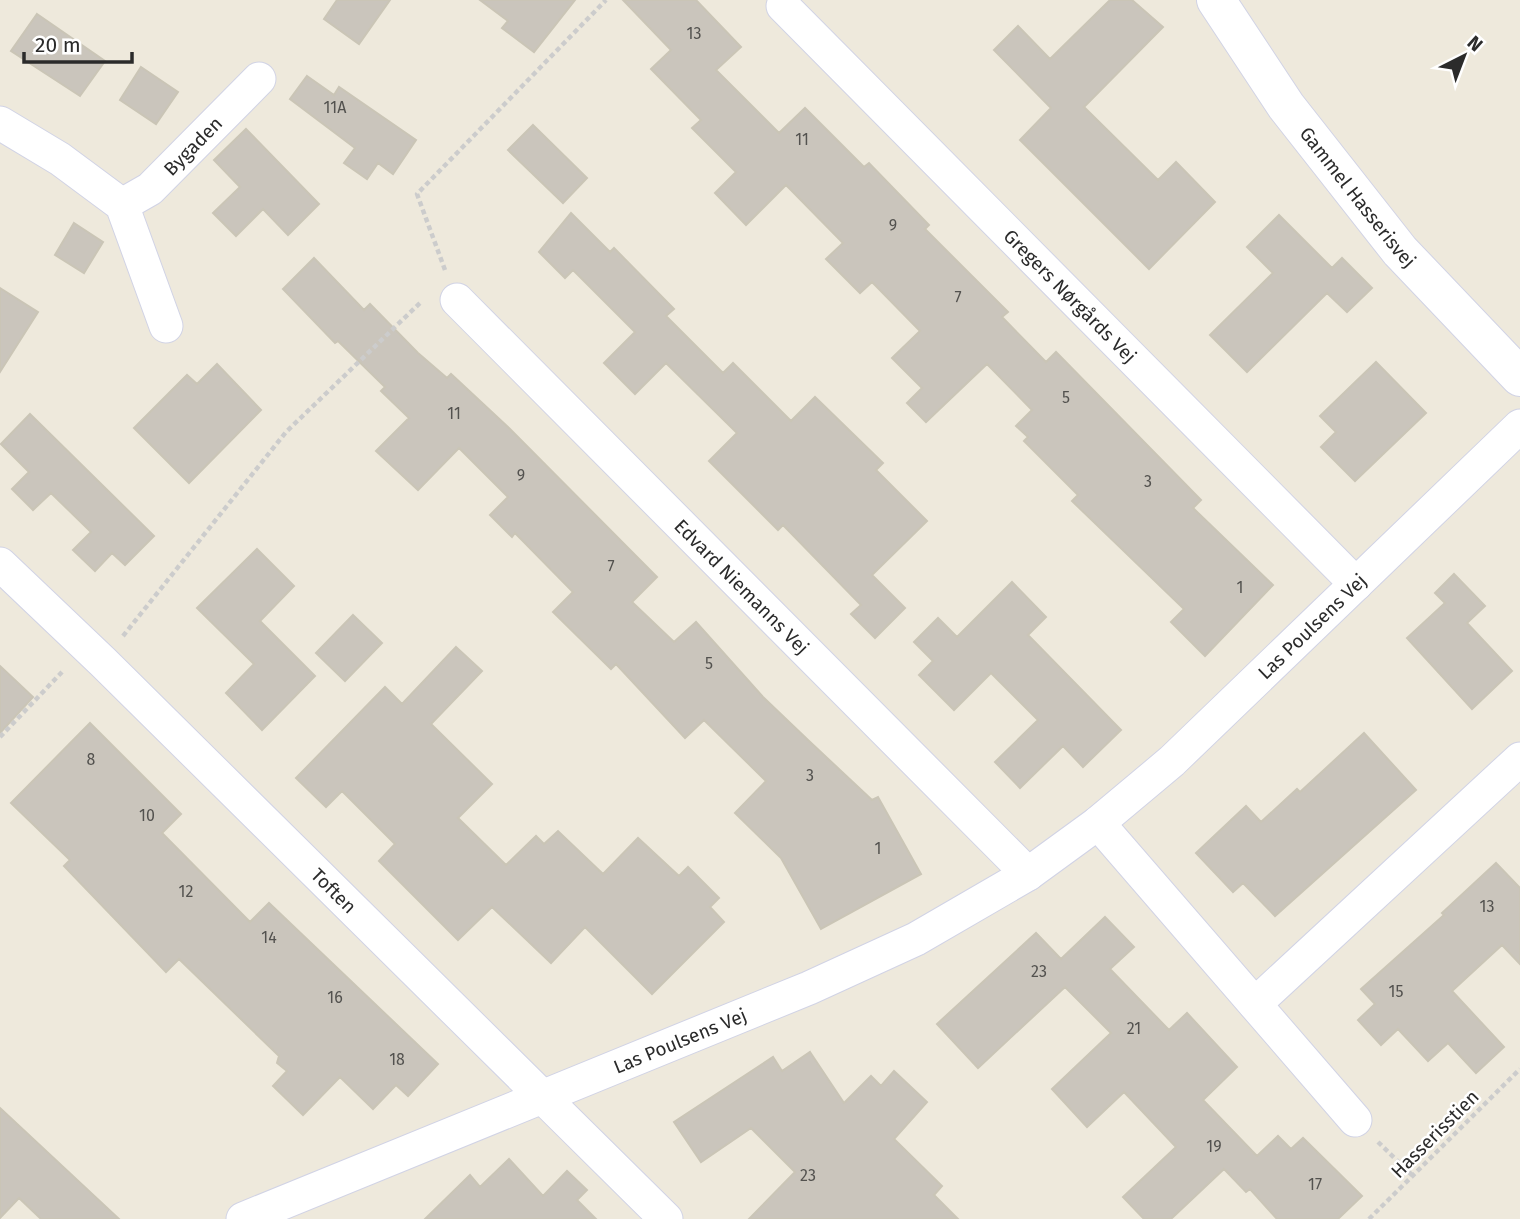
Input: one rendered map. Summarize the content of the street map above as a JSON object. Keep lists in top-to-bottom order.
{
  "streets": {
    "street": [
      "Bygaden",
      "Gammel Hasserisvej",
      "Gregers Nørgårds Vej",
      "Edvard Niemanns Vej",
      "Las Poulsens Vej",
      "Toften"
    ],
    "path": ["Hasserisstien"]
  },
  "crossings": [
    ["Gregers Nørgårds Vej", "Las Poulsens Vej"],
    ["Edvard Niemanns Vej", "Las Poulsens Vej"],
    ["Las Poulsens Vej", "Toften"]
  ],
  "house_numbers": [
    "13",
    "11A",
    "11",
    "9",
    "7",
    "5",
    "11",
    "9",
    "3",
    "7",
    "1",
    "5",
    "8",
    "3",
    "10",
    "1",
    "12",
    "13",
    "14",
    "23",
    "15",
    "16",
    "21",
    "18",
    "19",
    "23",
    "17"
  ],
  "scale_bar": "20 m",
  "north": "top right"
}
